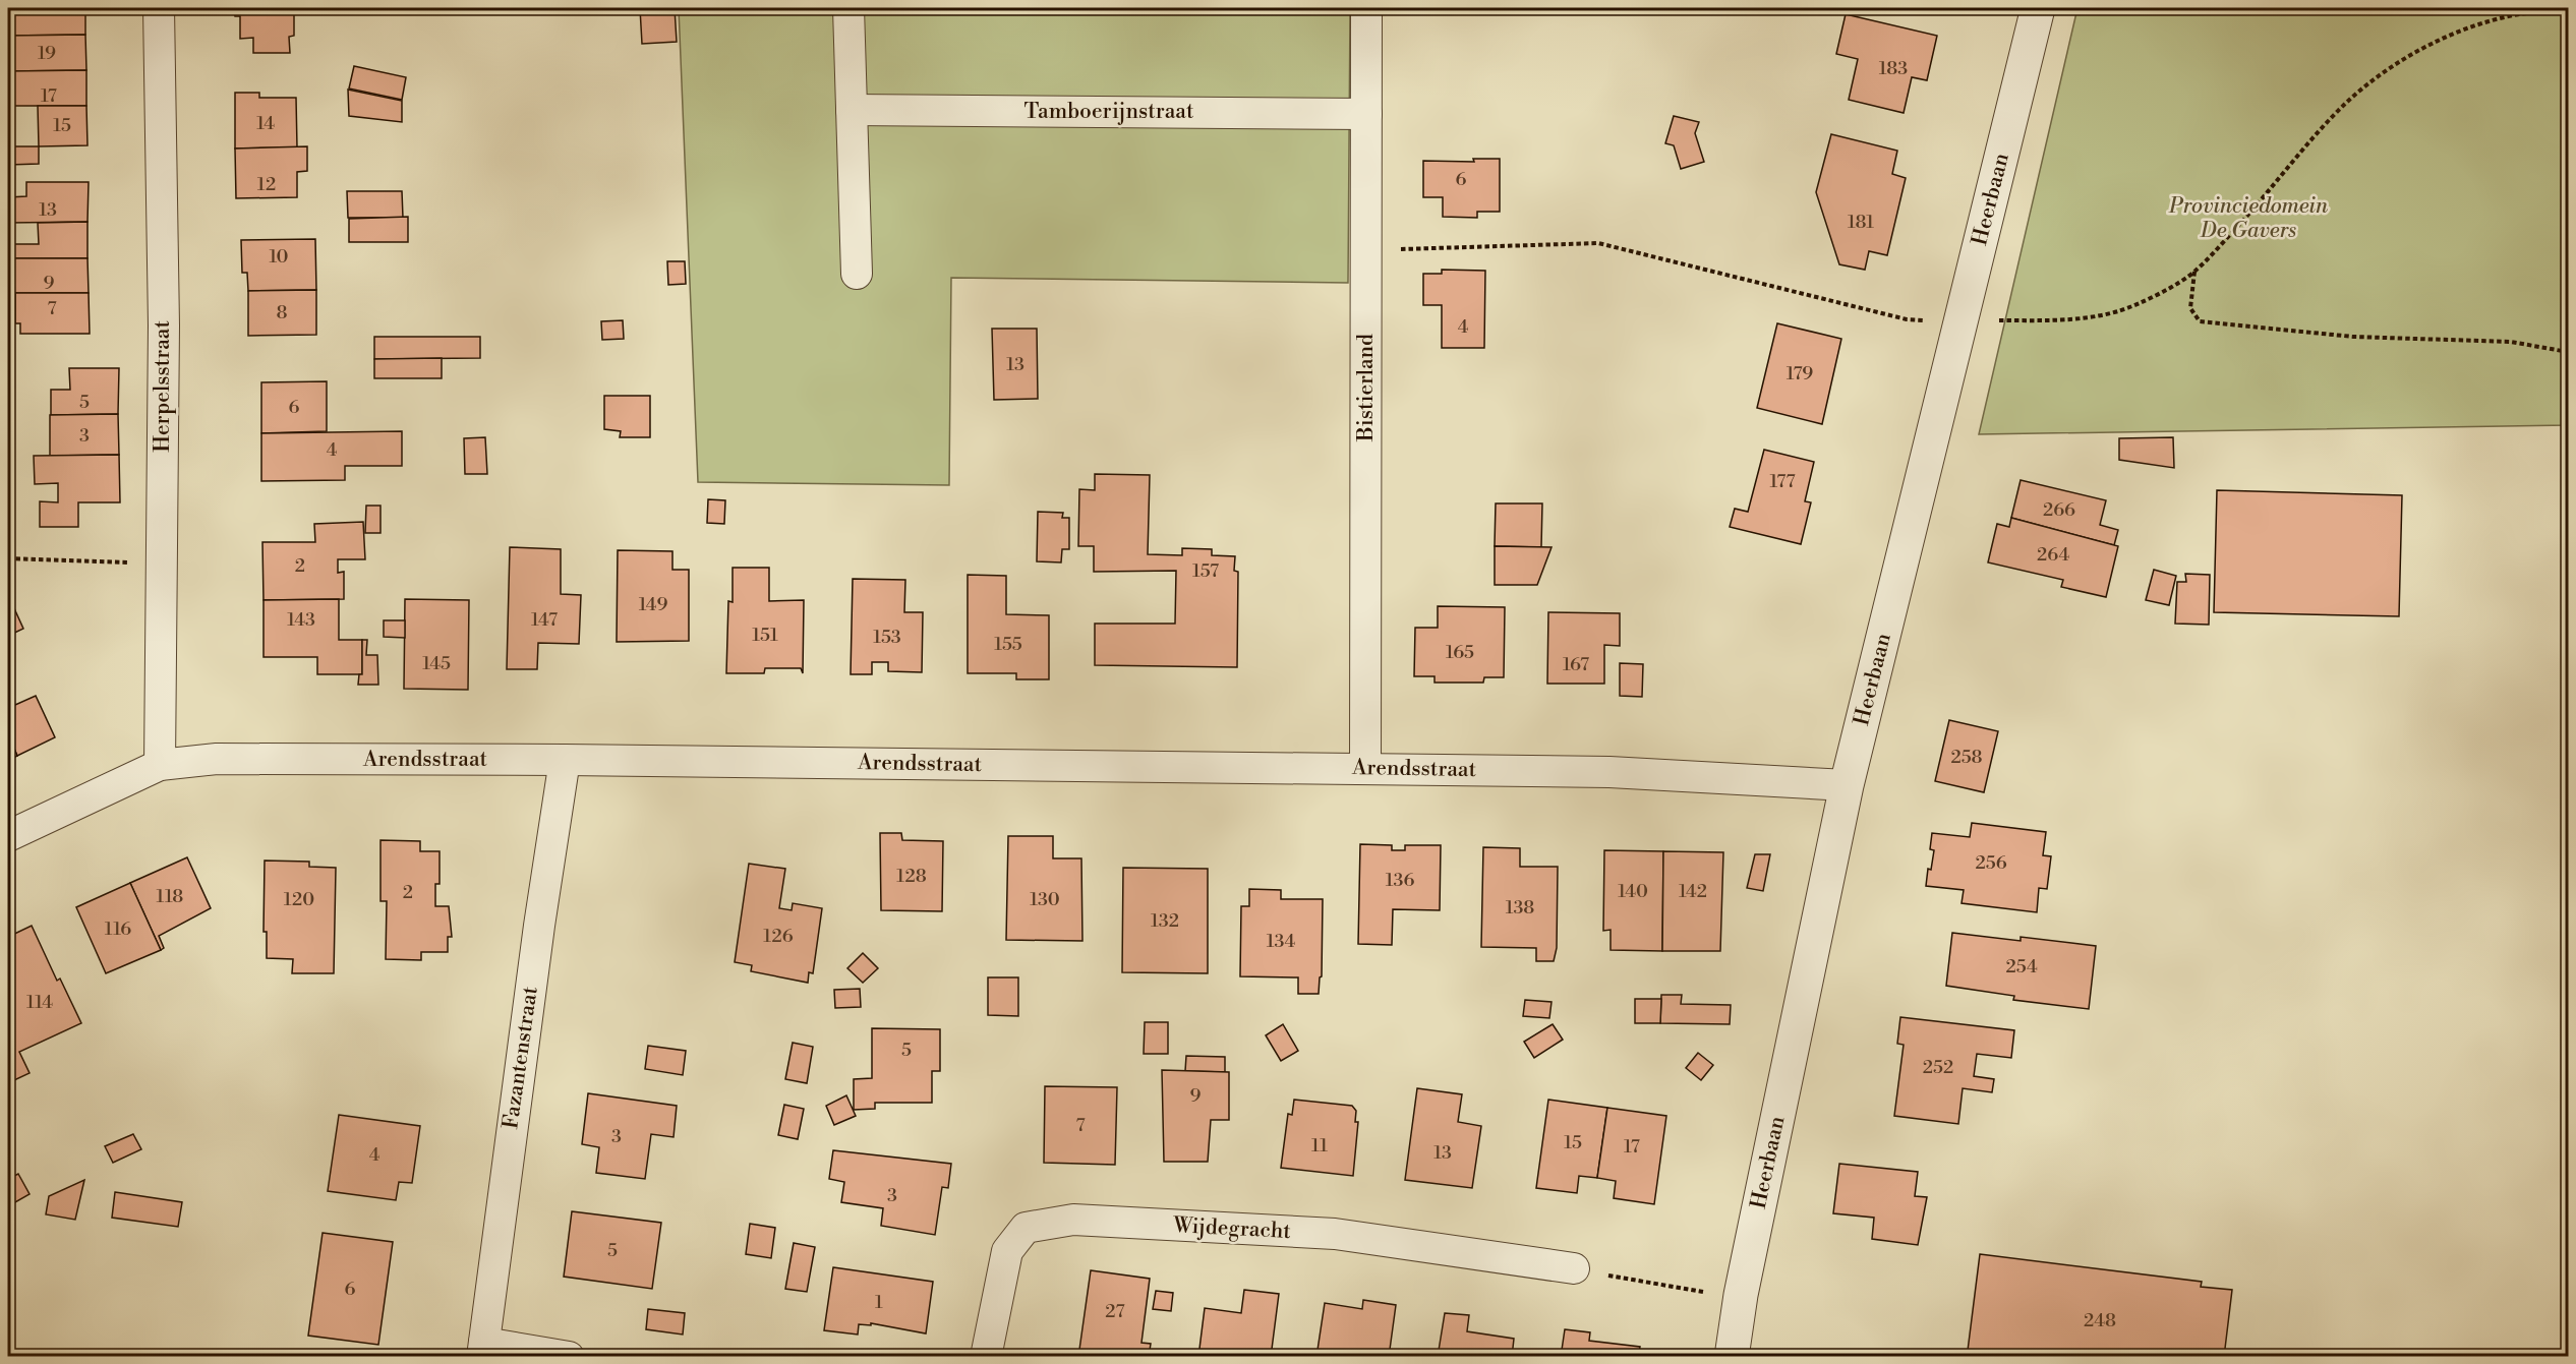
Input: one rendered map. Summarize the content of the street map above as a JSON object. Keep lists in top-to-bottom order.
{
  "streets": {
    "street": [
      "Tamboerijnstraat",
      "Heerbaan",
      "Herpelsstraat",
      "Bistierland",
      "Arendsstraat",
      "Fazantenstraat",
      "Wijdegracht"
    ]
  },
  "crossings": [
    ["Tamboerijnstraat", "Bistierland"],
    ["Heerbaan", "Arendsstraat"],
    ["Herpelsstraat", "Arendsstraat"],
    ["Bistierland", "Arendsstraat"],
    ["Arendsstraat", "Fazantenstraat"]
  ],
  "parks": ["Provinciedomein De Gavers"],
  "house_numbers": [
    "19",
    "183",
    "17",
    "14",
    "15",
    "6",
    "12",
    "13",
    "181",
    "10",
    "9",
    "7",
    "8",
    "4",
    "13",
    "179",
    "5",
    "6",
    "3",
    "4",
    "177",
    "266",
    "264",
    "2",
    "157",
    "149",
    "143",
    "147",
    "151",
    "153",
    "155",
    "165",
    "145",
    "167",
    "258",
    "256",
    "128",
    "136",
    "140",
    "142",
    "2",
    "118",
    "120",
    "130",
    "138",
    "132",
    "116",
    "126",
    "134",
    "254",
    "114",
    "5",
    "252",
    "9",
    "7",
    "3",
    "15",
    "11",
    "17",
    "13",
    "4",
    "3",
    "5",
    "6",
    "1",
    "27",
    "248"
  ]
}
